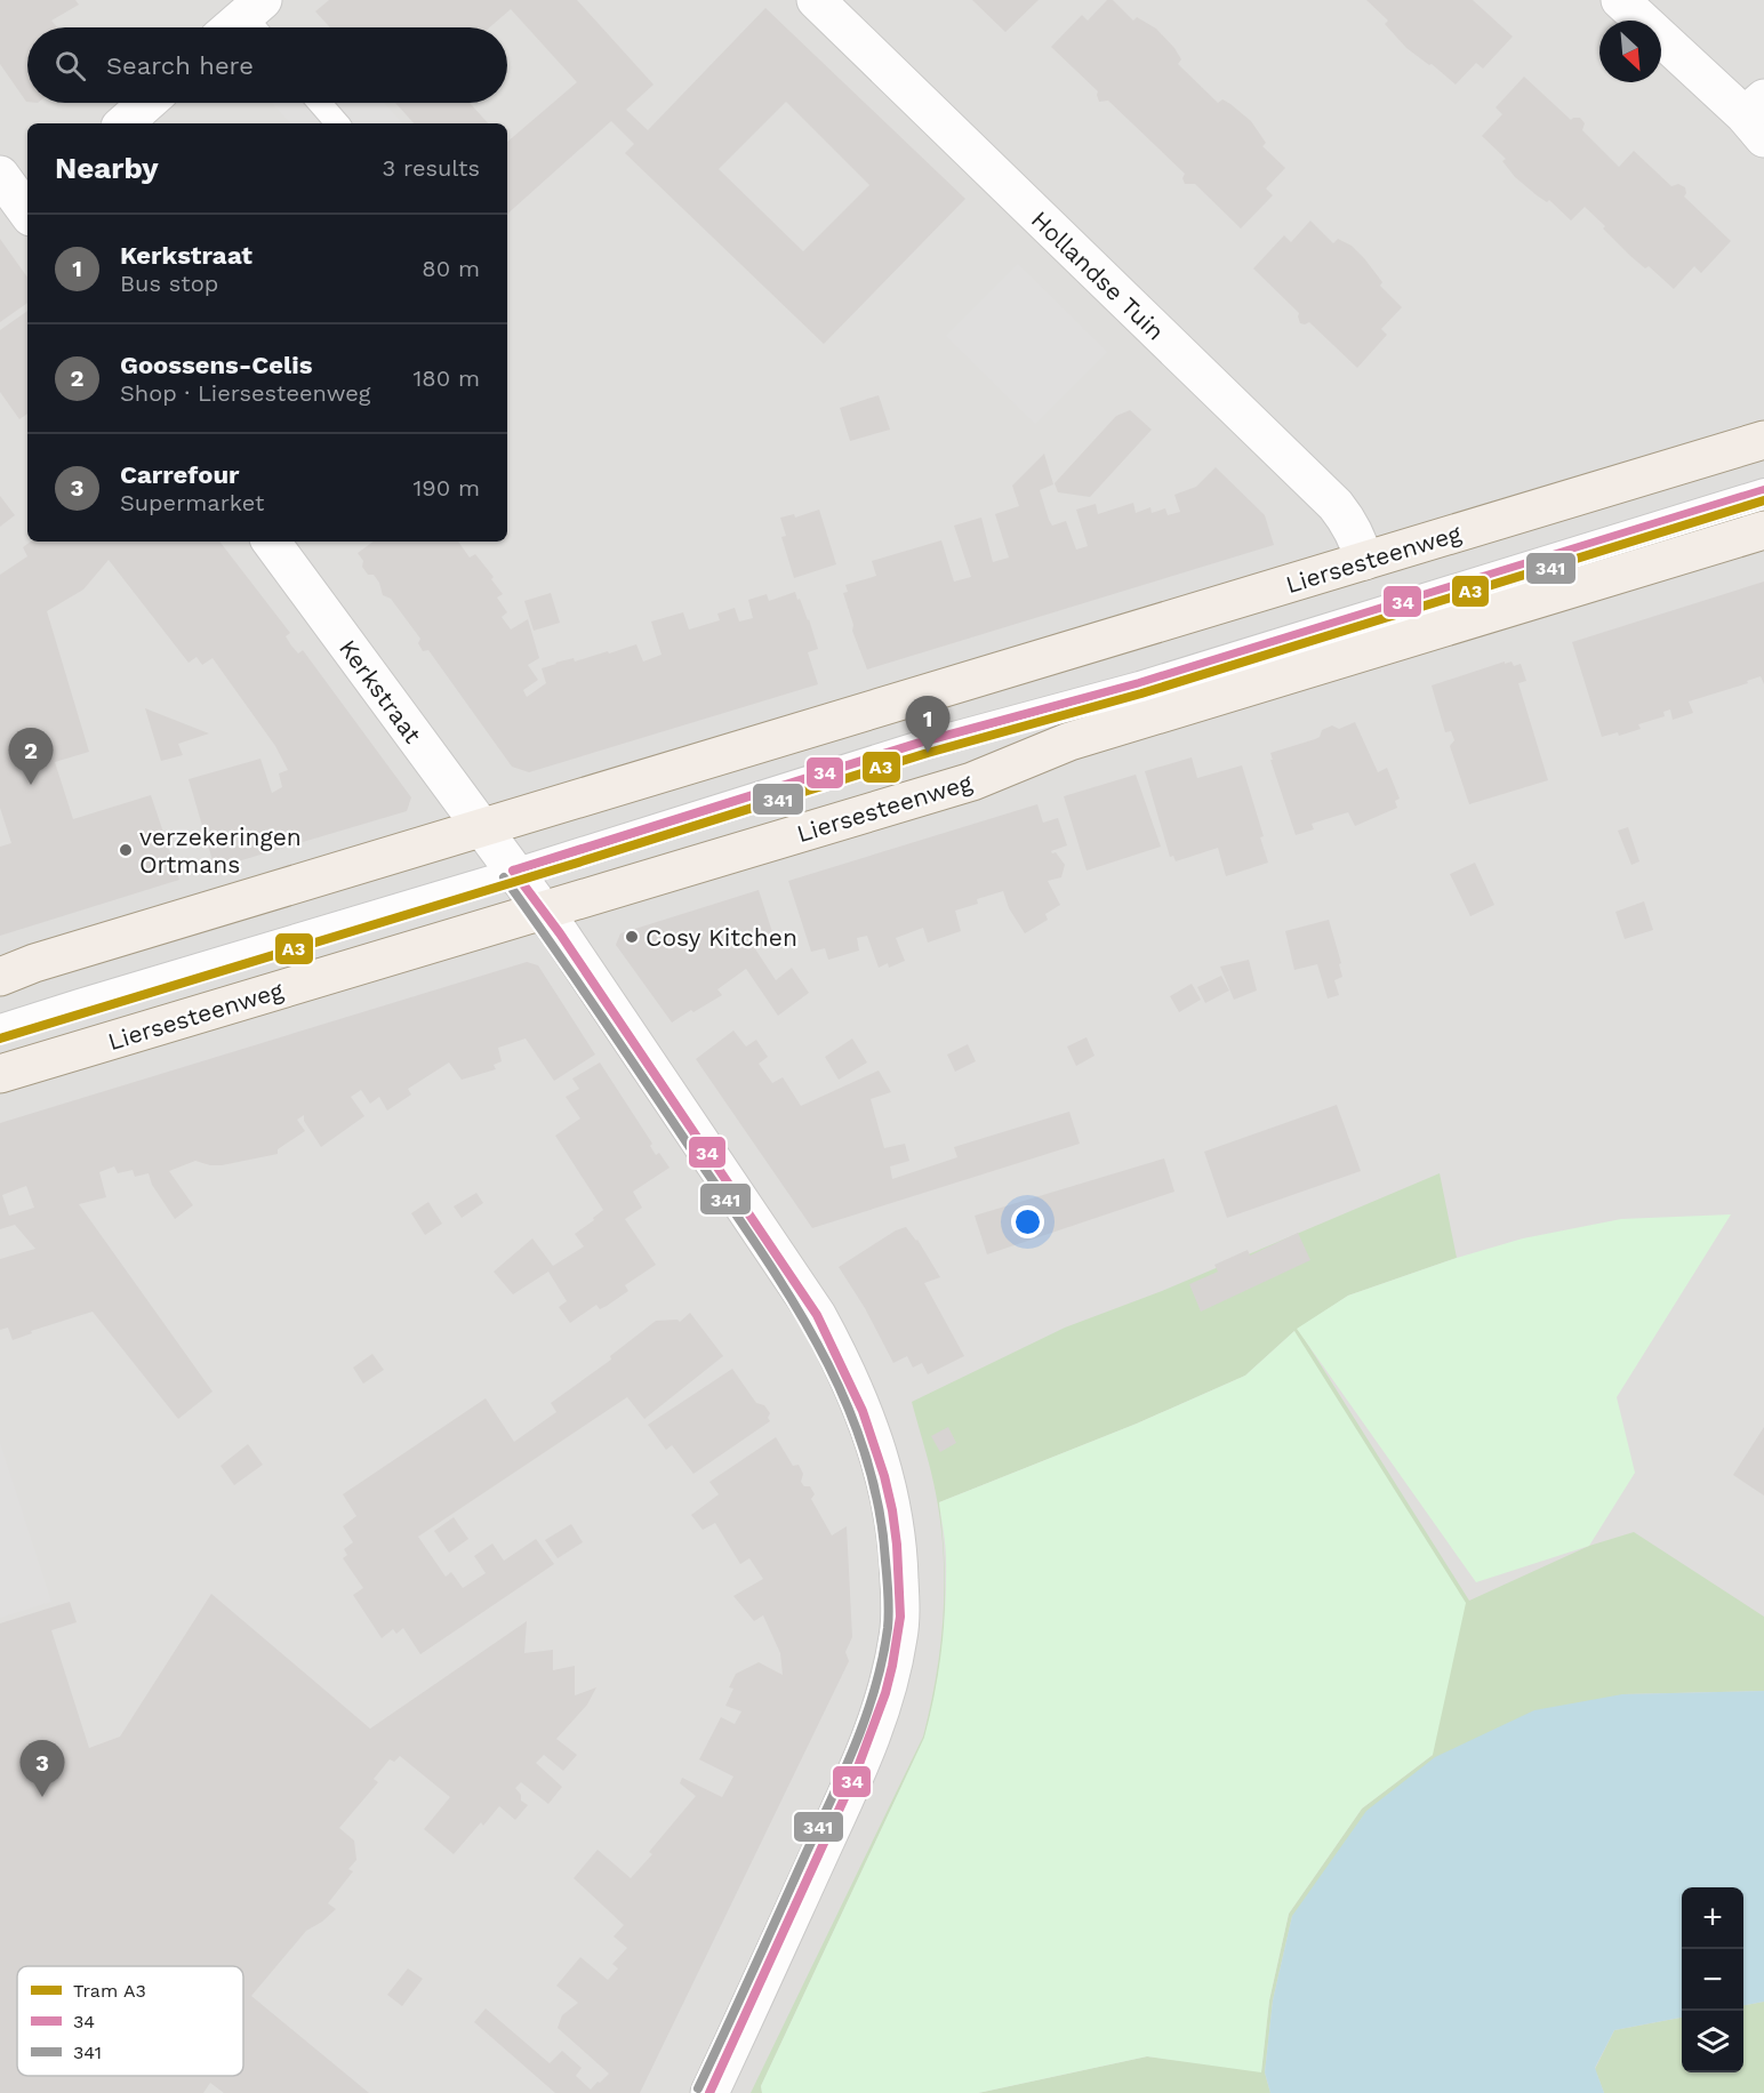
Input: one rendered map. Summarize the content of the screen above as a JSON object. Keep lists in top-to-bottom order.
{
  "streets": {
    "main road": ["Liersesteenweg"],
    "street": ["Hollandse Tuin", "Kerkstraat"]
  },
  "crossings": [
    ["Hollandse Tuin", "Liersesteenweg"],
    ["Liersesteenweg", "Kerkstraat"]
  ],
  "places": ["verzekeringen Ortmans", "Cosy Kitchen"],
  "lines": ["transit line 34", "tram line A3", "transit line 341"],
  "legend": ["Tram A3", "34", "341"],
  "north": "bottom right",
  "page": {
    "search": "Search here",
    "heading": ["Nearby", "3 results"],
    "list": [
      {
        "mark": "1",
        "name": "Kerkstraat",
        "note": "Bus stop",
        "value": "80 m"
      },
      {
        "mark": "2",
        "name": "Goossens-Celis",
        "note": "Shop · Liersesteenweg",
        "value": "180 m"
      },
      {
        "mark": "3",
        "name": "Carrefour",
        "note": "Supermarket",
        "value": "190 m"
      }
    ],
    "pins": ["1", "2", "3"],
    "map_buttons": ["+", "−"]
  }
}
